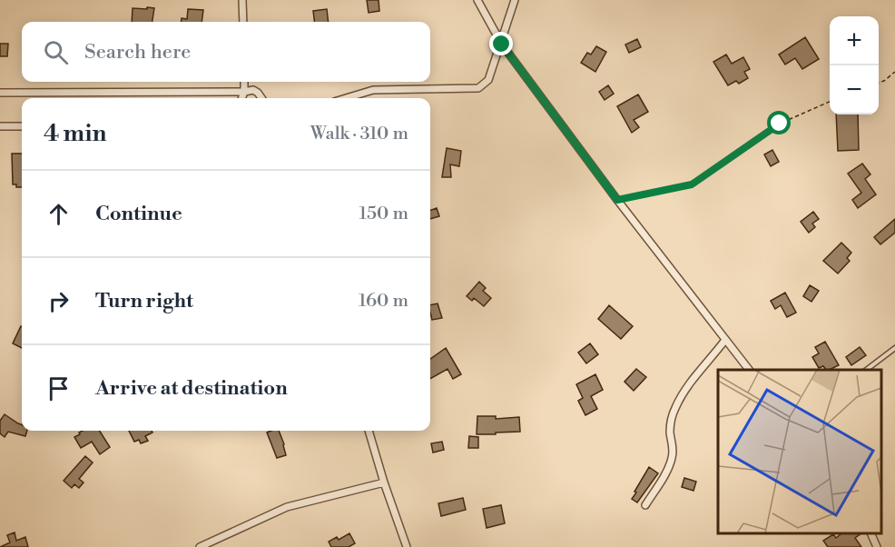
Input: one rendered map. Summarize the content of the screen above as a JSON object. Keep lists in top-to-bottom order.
{
  "page": {
    "map_buttons": ["+", "−"],
    "search": "Search here",
    "heading": ["4 min", "Walk · 310 m"],
    "list": [
      ["Continue", "150 m"],
      ["Turn right", "160 m"],
      "Arrive at destination"
    ]
  }
}
